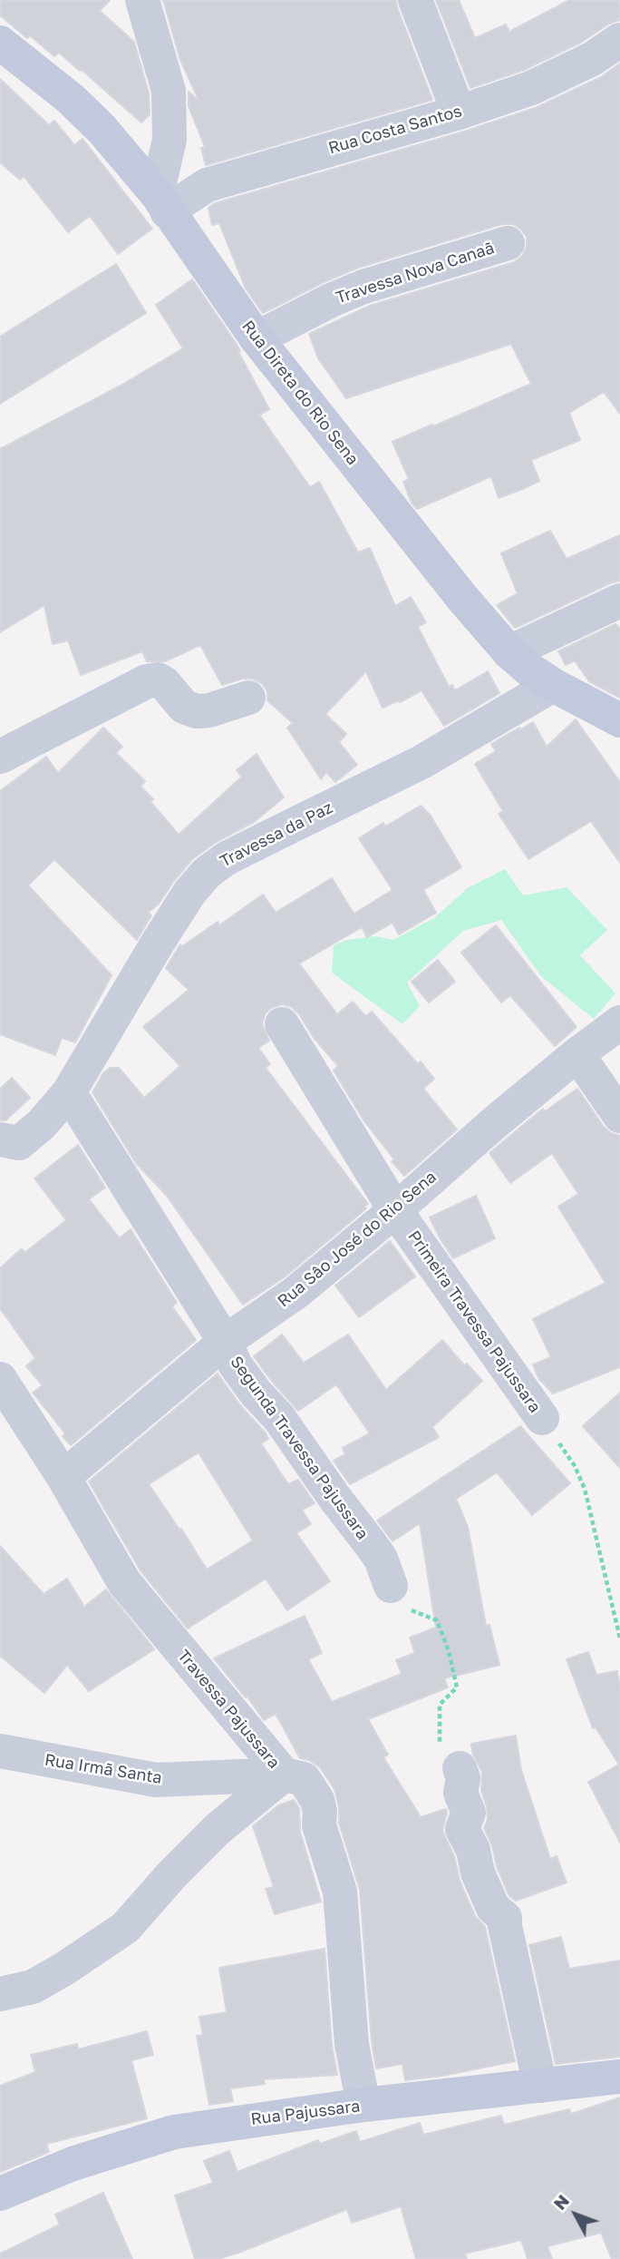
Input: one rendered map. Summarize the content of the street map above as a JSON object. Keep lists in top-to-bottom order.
{
  "streets": {
    "main road": ["Rua Direta do Rio Sena", "Rua Pajussara"],
    "street": [
      "Rua Costa Santos",
      "Travessa Nova Canaã",
      "Travessa da Paz",
      "Rua Sâo José do Rio Sena",
      "Primeira Travessa Pajussara",
      "Segunda Travessa Pajussara",
      "Travessa Pajussara",
      "Rua Irmã Santa"
    ]
  },
  "crossings": [
    ["Rua Costa Santos", "Rua Direta do Rio Sena"],
    ["Travessa Nova Canaã", "Rua Direta do Rio Sena"],
    ["Rua Direta do Rio Sena", "Travessa da Paz"],
    ["Travessa da Paz", "Segunda Travessa Pajussara"],
    ["Rua Sâo José do Rio Sena", "Primeira Travessa Pajussara"],
    ["Rua Sâo José do Rio Sena", "Segunda Travessa Pajussara"],
    ["Rua Sâo José do Rio Sena", "Travessa Pajussara"],
    ["Travessa Pajussara", "Rua Irmã Santa"],
    ["Travessa Pajussara", "Rua Pajussara"]
  ],
  "north": "top left"
}
